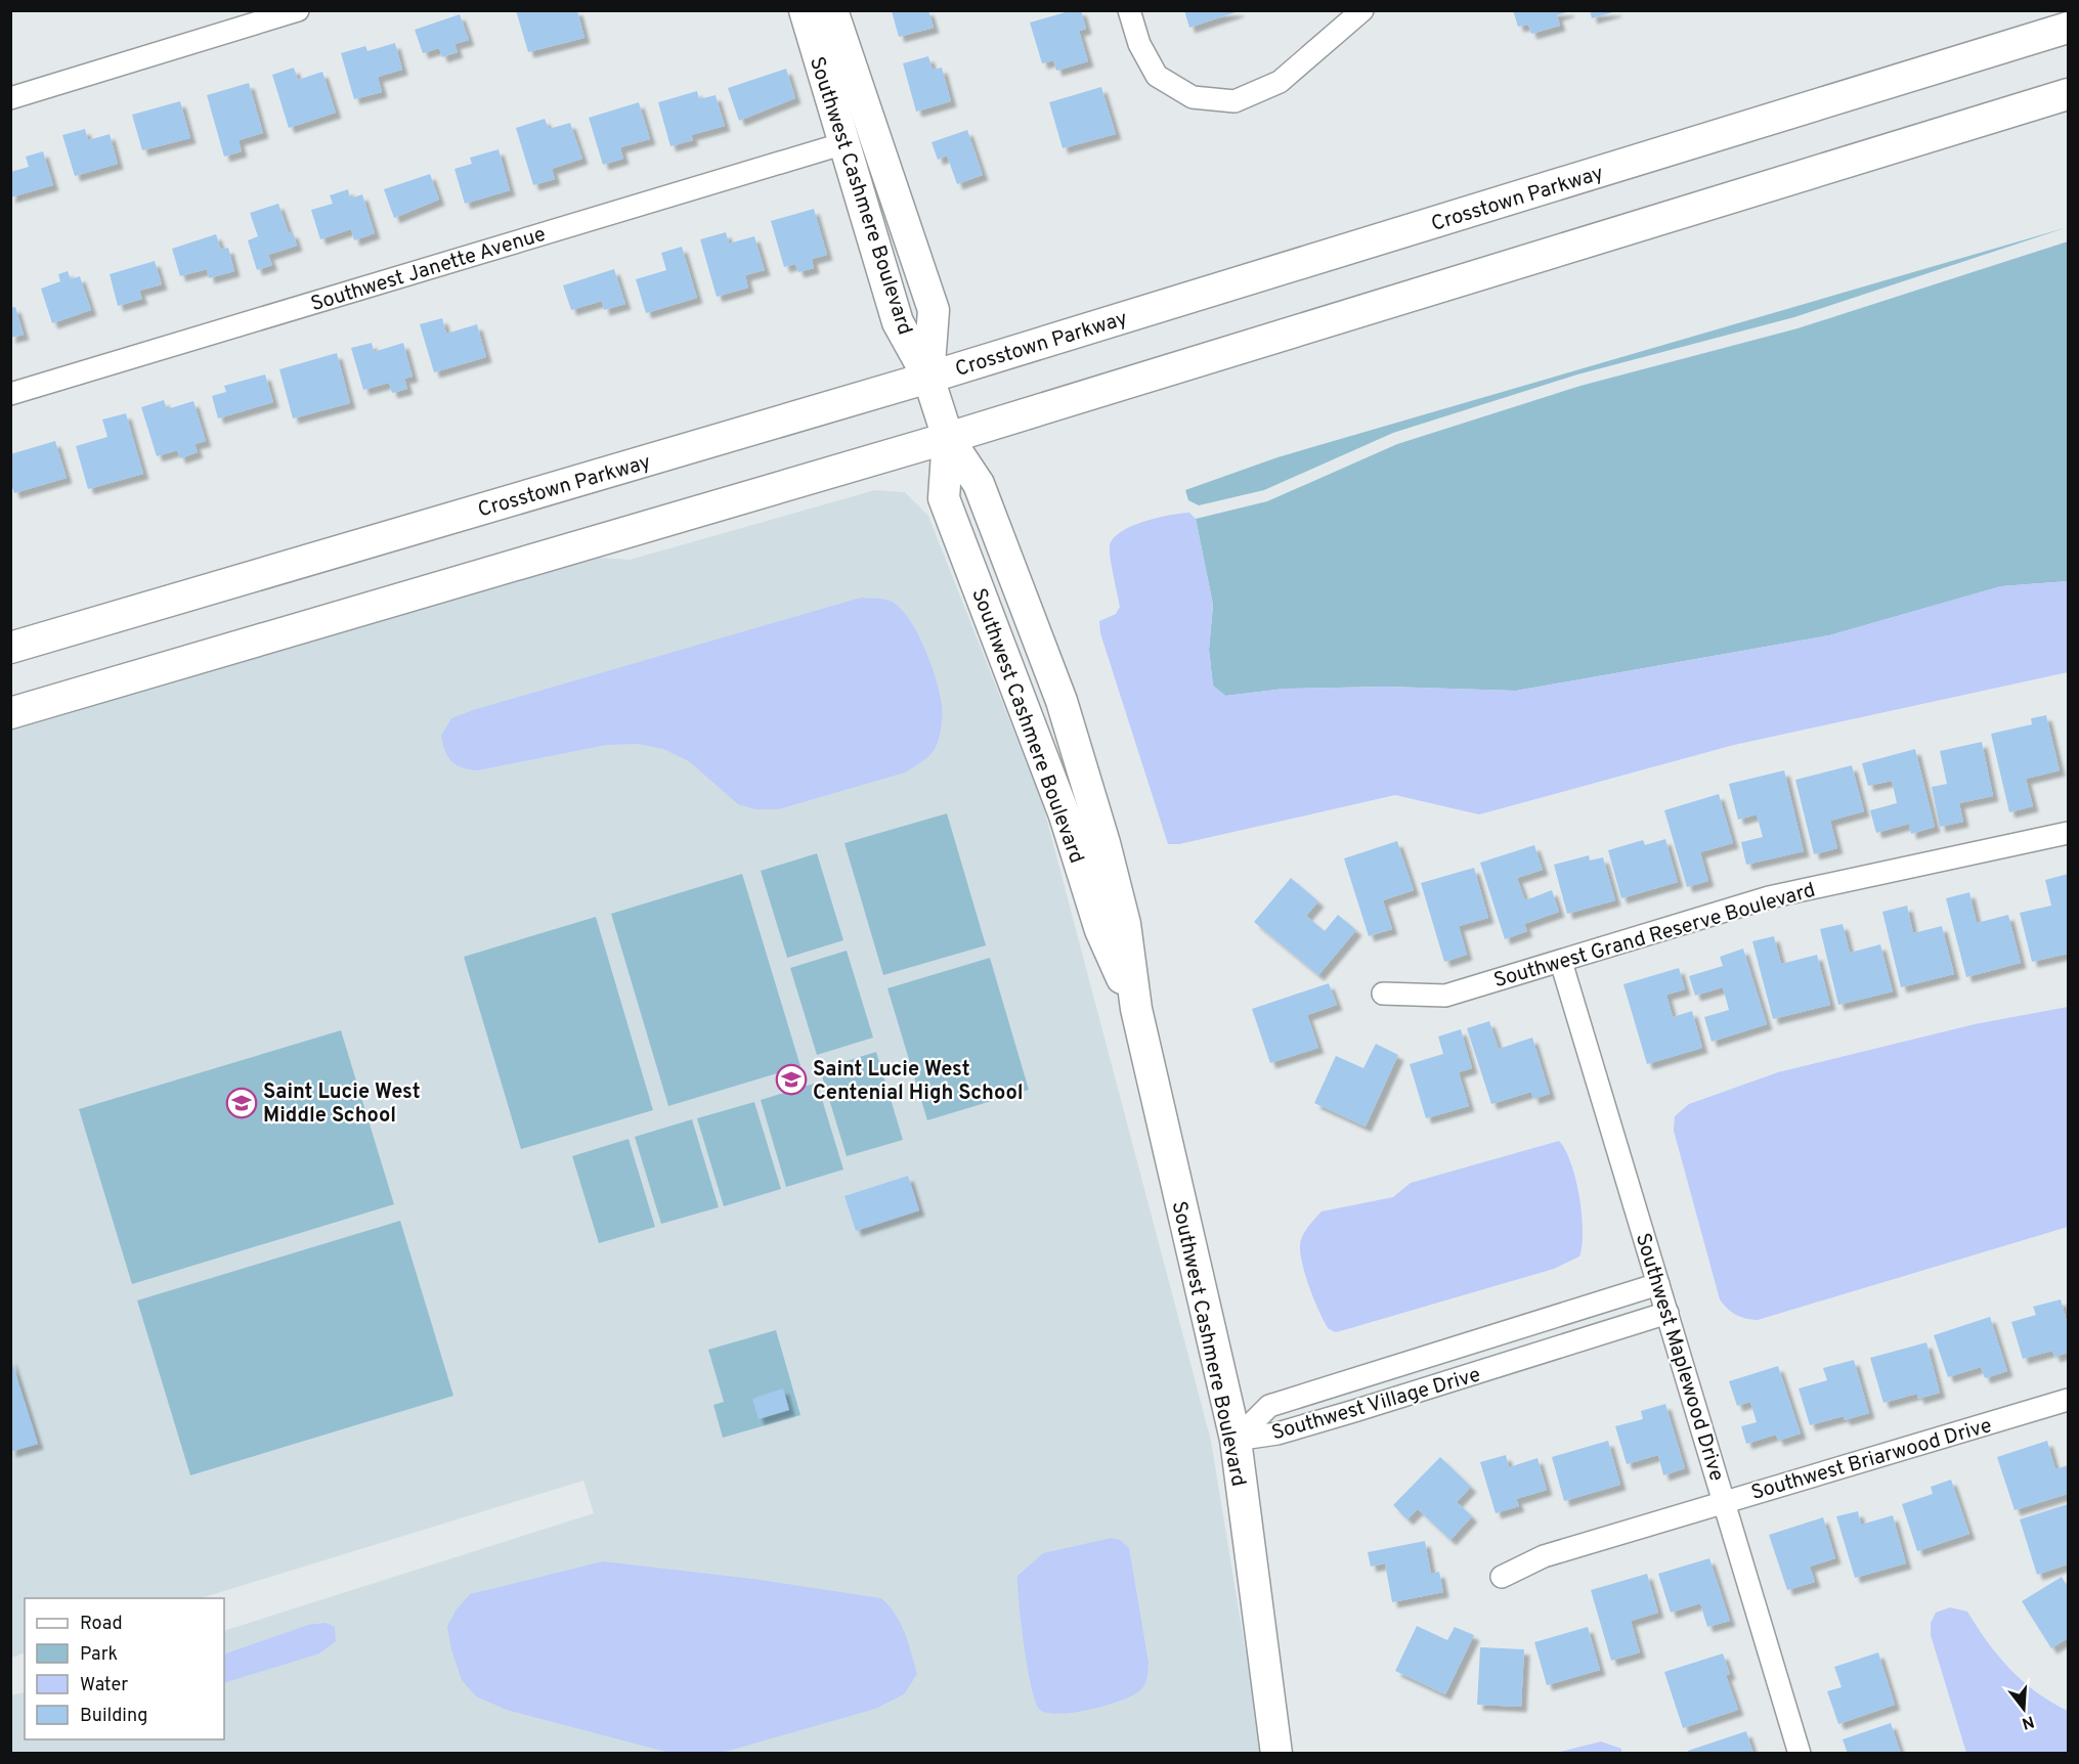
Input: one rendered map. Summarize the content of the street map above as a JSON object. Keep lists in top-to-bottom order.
{
  "streets": {
    "main road": ["Southwest Cashmere Boulevard", "Crosstown Parkway"],
    "street": [
      "Southwest Janette Avenue",
      "Southwest Grand Reserve Boulevard",
      "Southwest Maplewood Drive",
      "Southwest Village Drive",
      "Southwest Briarwood Drive"
    ]
  },
  "crossings": [
    ["Southwest Cashmere Boulevard", "Crosstown Parkway"],
    ["Southwest Cashmere Boulevard", "Southwest Janette Avenue"],
    ["Southwest Cashmere Boulevard", "Southwest Village Drive"],
    ["Southwest Grand Reserve Boulevard", "Southwest Maplewood Drive"],
    ["Southwest Maplewood Drive", "Southwest Village Drive"],
    ["Southwest Maplewood Drive", "Southwest Briarwood Drive"]
  ],
  "places": {
    "school or university": ["Saint Lucie West Centenial High School", "Saint Lucie West Middle School"]
  },
  "legend": [
    "Road",
    "Park",
    "Water",
    "Building"
  ],
  "north": "bottom"
}
